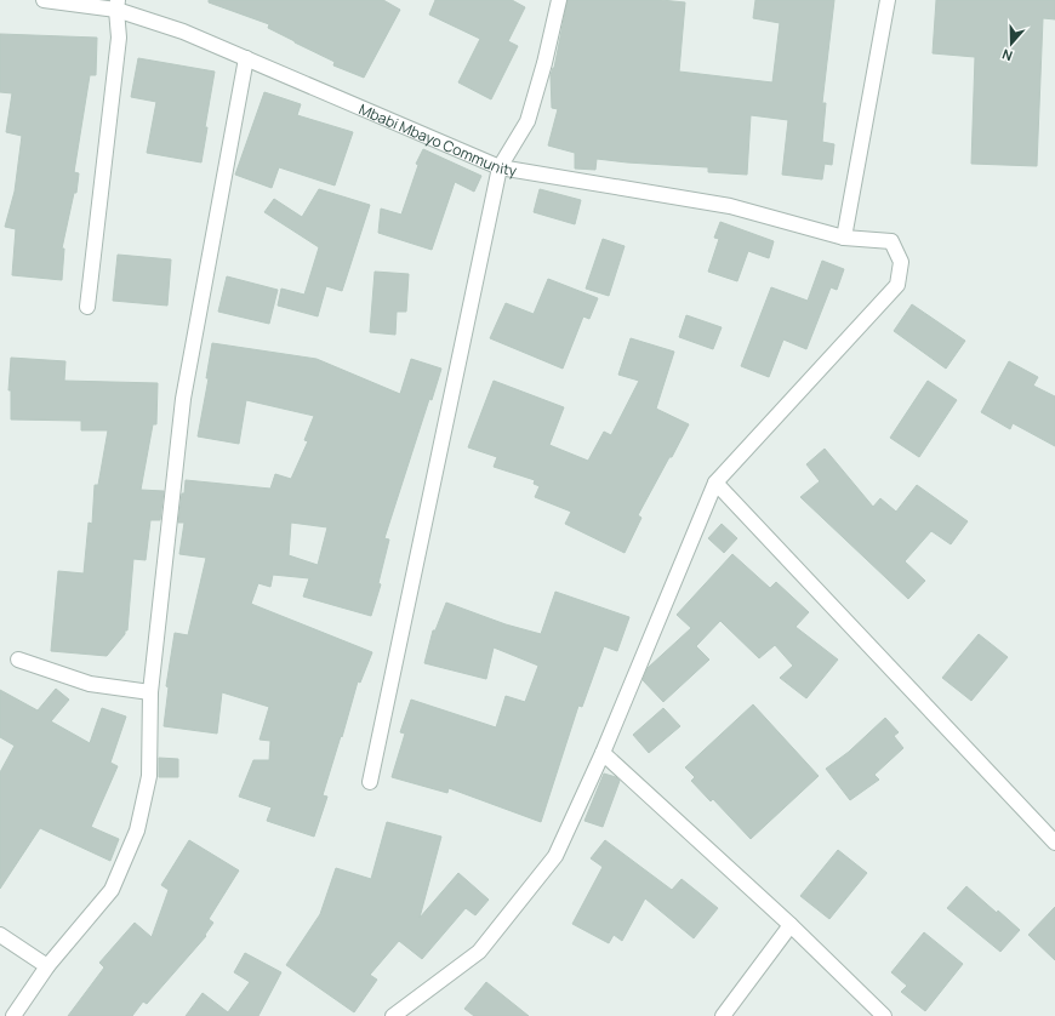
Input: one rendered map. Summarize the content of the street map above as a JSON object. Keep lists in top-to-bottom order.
{
  "streets": {
    "street": ["Mbabi Mbayo Community"]
  },
  "north": "bottom"
}
